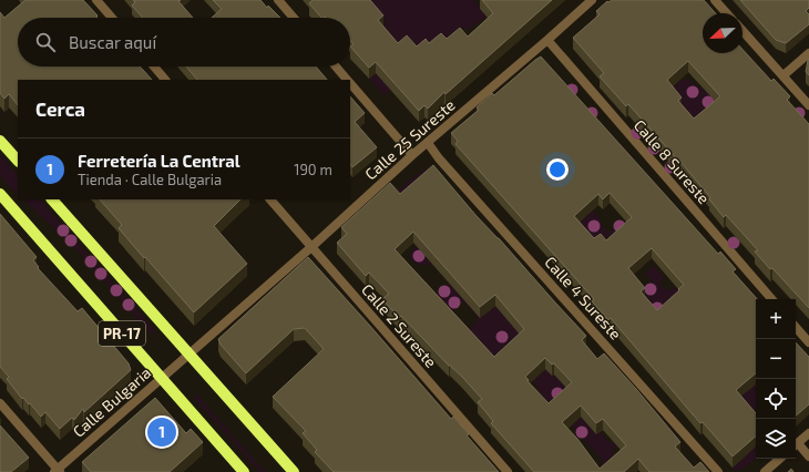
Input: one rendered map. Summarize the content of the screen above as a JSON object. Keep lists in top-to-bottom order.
{
  "streets": {
    "main road": ["PR-17"],
    "street": [
      "Calle 25 Sureste",
      "Calle 8 Sureste",
      "Calle 4 Sureste",
      "Calle 2 Sureste",
      "Calle Bulgaria"
    ]
  },
  "crossings": [
    ["Calle 25 Sureste", "Calle 8 Sureste"],
    ["Calle 25 Sureste", "Calle 4 Sureste"],
    ["Calle 25 Sureste", "Calle 2 Sureste"],
    ["Calle 25 Sureste", "PR-17"],
    ["Calle 25 Sureste", "Calle Bulgaria"],
    ["PR-17", "Calle Bulgaria"]
  ],
  "north": "bottom left",
  "page": {
    "search": "Buscar aquí",
    "heading": "Cerca",
    "list": [
      {
        "mark": "1",
        "name": "Ferretería La Central",
        "note": "Tienda · Calle Bulgaria",
        "value": "190 m"
      }
    ],
    "map_buttons": ["+", "−"],
    "pins": "1"
  }
}
